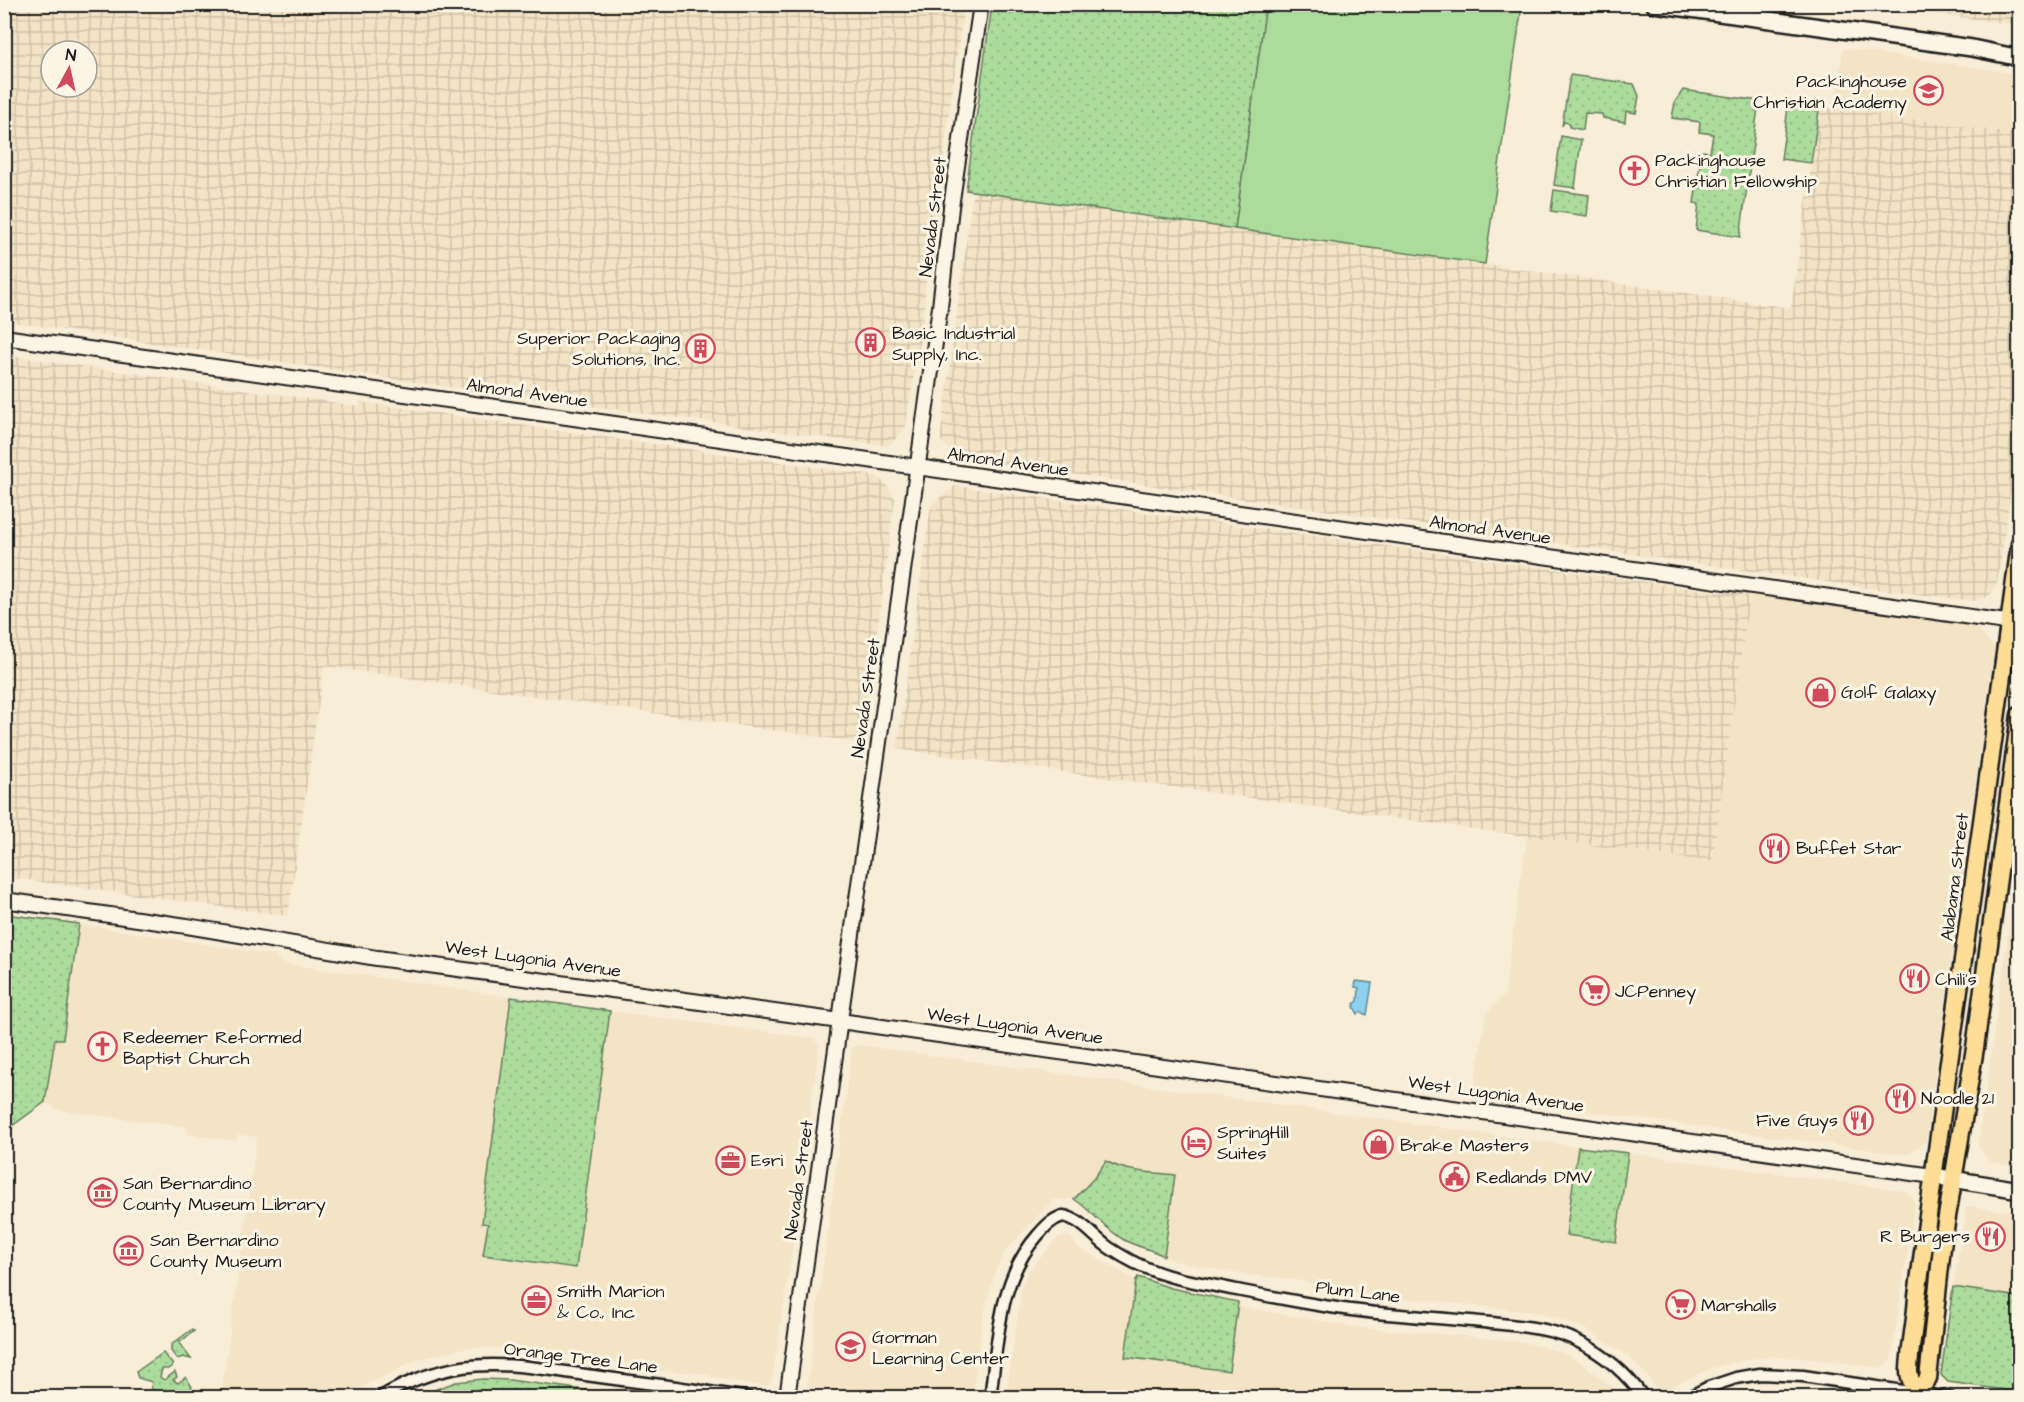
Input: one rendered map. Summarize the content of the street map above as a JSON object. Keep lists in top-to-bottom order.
{
  "streets": {
    "main road": ["Alabama Street", "West Lugonia Avenue"],
    "street": [
      "Nevada Street",
      "Almond Avenue",
      "Plum Lane",
      "Orange Tree Lane"
    ]
  },
  "crossings": [
    ["Nevada Street", "Almond Avenue"],
    ["Nevada Street", "West Lugonia Avenue"],
    ["Almond Avenue", "Alabama Street"],
    ["Alabama Street", "West Lugonia Avenue"]
  ],
  "places": {
    "school or university": ["Packinghouse Christian Academy", "Gorman Learning Center"],
    "church": ["Packinghouse Christian Fellowship", "Redeemer Reformed Baptist Church"],
    "building": ["Basic Industrial Supply, Inc.", "Superior Packaging Solutions, Inc."],
    "shop": ["Golf Galaxy", "Brake Masters"],
    "restaurant": [
      "Buffet Star",
      "Chili's",
      "Noodle 21",
      "Five Guys",
      "R Burgers"
    ],
    "supermarket": ["JCPenney", "Marshalls"],
    "hotel": ["SpringHill Suites"],
    "office": ["Esri", "Smith Marion & Co., Inc"],
    "public building": ["Redlands DMV"],
    "museum": ["San Bernardino County Museum Library", "San Bernardino County Museum"]
  },
  "north": "top"
}
